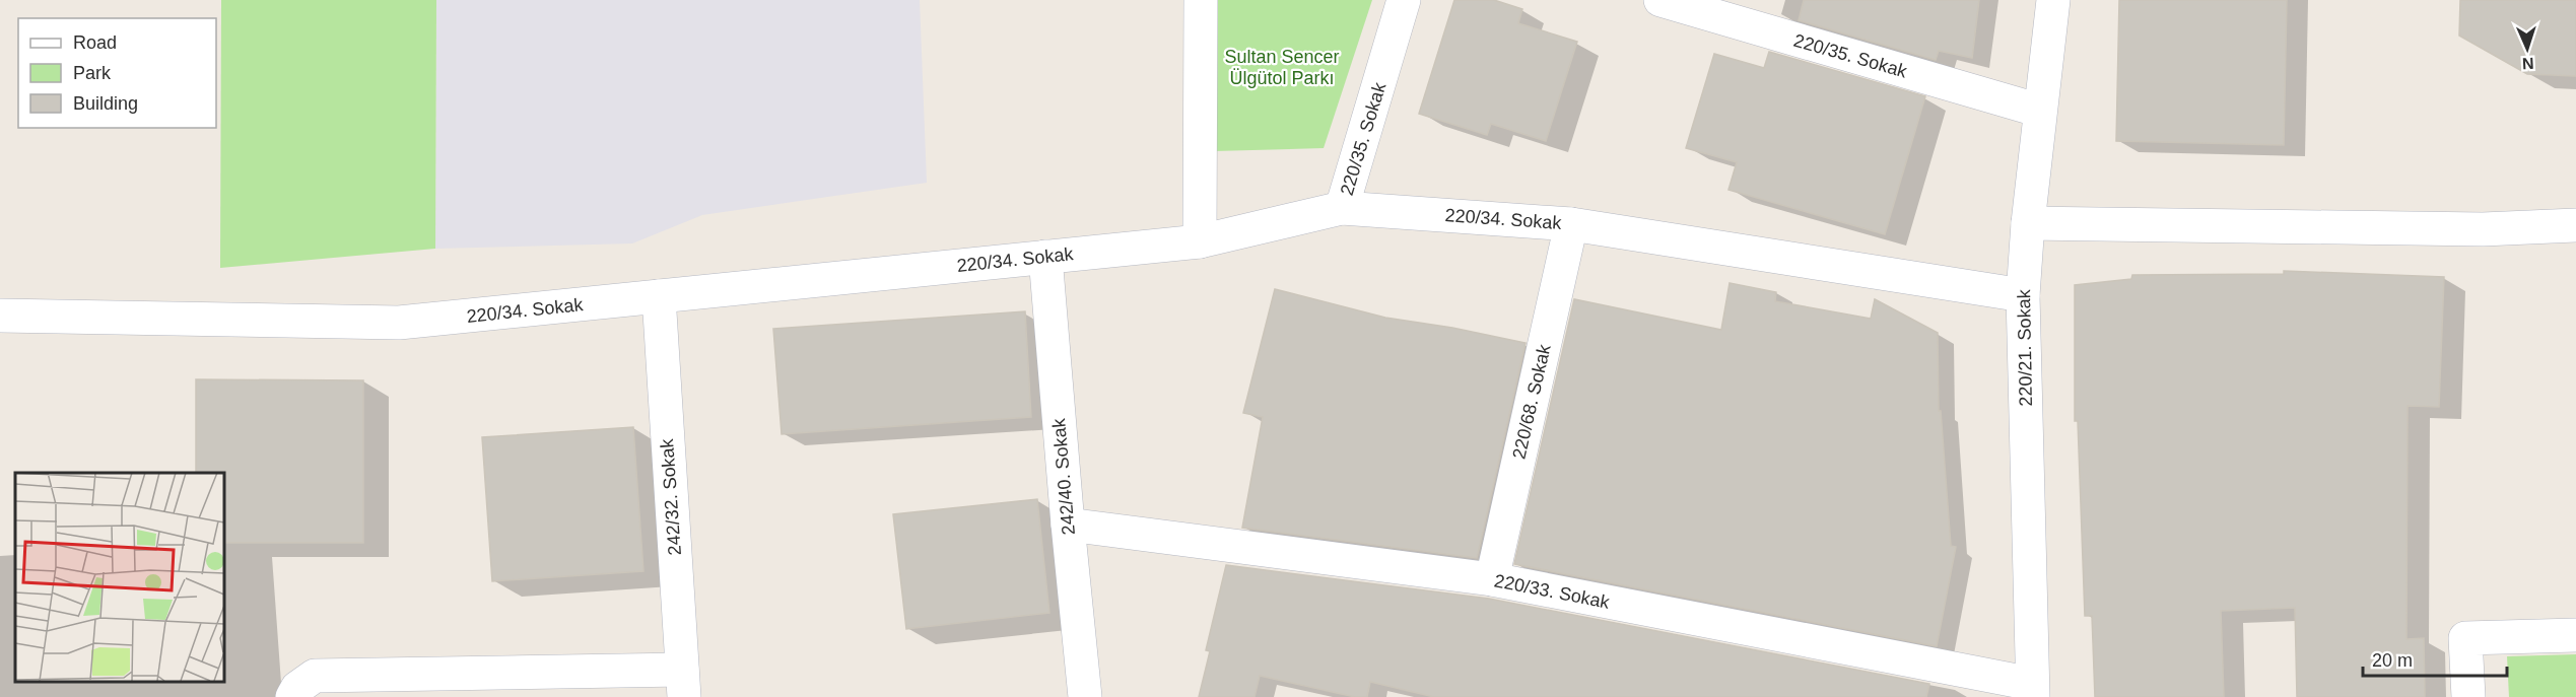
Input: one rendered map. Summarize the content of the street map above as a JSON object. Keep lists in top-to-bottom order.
{
  "streets": {
    "street": [
      "220/35. Sokak",
      "220/34. Sokak",
      "220/21. Sokak",
      "220/68. Sokak",
      "242/40. Sokak",
      "242/32. Sokak",
      "220/33. Sokak"
    ]
  },
  "crossings": [
    ["220/35. Sokak", "220/34. Sokak"],
    ["220/35. Sokak", "220/21. Sokak"],
    ["220/34. Sokak", "220/21. Sokak"],
    ["220/34. Sokak", "220/68. Sokak"],
    ["220/34. Sokak", "242/40. Sokak"],
    ["220/34. Sokak", "242/32. Sokak"],
    ["220/21. Sokak", "220/33. Sokak"],
    ["220/68. Sokak", "220/33. Sokak"],
    ["242/40. Sokak", "220/33. Sokak"]
  ],
  "parks": ["Sultan Sencer Ülgütol Parkı"],
  "legend": ["Road", "Park", "Building"],
  "scale_bar": "20 m",
  "north": "bottom"
}
